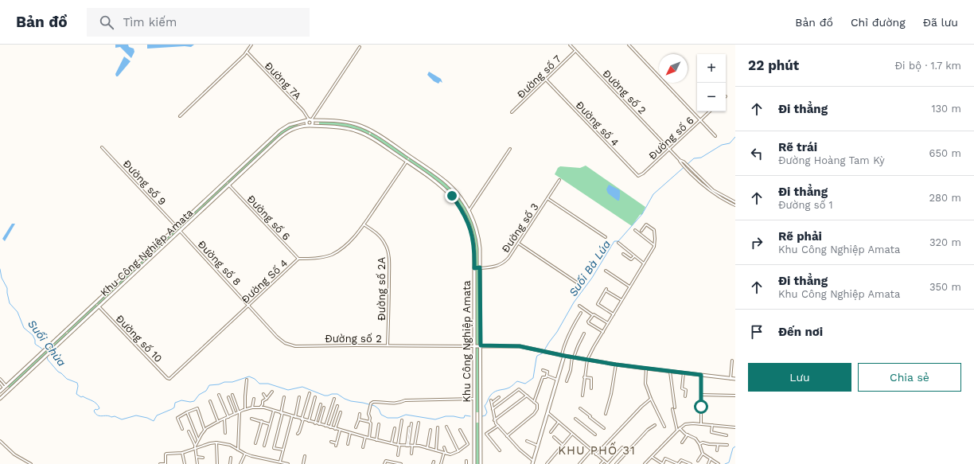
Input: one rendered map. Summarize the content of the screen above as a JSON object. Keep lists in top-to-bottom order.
{
  "streets": {
    "street": [
      "Đường số 7",
      "Đường 7A",
      "Đường số 2",
      "Đường số 4",
      "Đường số 6",
      "Đường số 9",
      "Đường số 3",
      "Khu Công Nghiệp Amata",
      "Đường số 8",
      "Đường Số 4",
      "Đường số 2A",
      "Đường số 10"
    ]
  },
  "crossings": [
    ["Đường số 7", "Đường số 2"],
    ["Đường số 7", "Đường số 4"],
    ["Đường 7A", "Khu Công Nghiệp Amata"],
    ["Đường số 2", "Đường số 6"],
    ["Đường số 2", "Khu Công Nghiệp Amata"],
    ["Đường số 2", "Đường số 8"],
    ["Đường số 2", "Đường Số 4"],
    ["Đường số 2", "Đường số 2A"],
    ["Đường số 4", "Đường số 6"],
    ["Đường số 6", "Khu Công Nghiệp Amata"],
    ["Đường số 6", "Đường Số 4"],
    ["Đường số 9", "Khu Công Nghiệp Amata"],
    ["Đường số 3", "Khu Công Nghiệp Amata"],
    ["Khu Công Nghiệp Amata", "Đường số 8"],
    ["Khu Công Nghiệp Amata", "Đường Số 4"],
    ["Khu Công Nghiệp Amata", "Đường số 10"],
    ["Đường số 8", "Đường Số 4"],
    ["Đường Số 4", "Đường số 2A"],
    ["Đường Số 4", "Đường số 10"]
  ],
  "districts": ["KHU PHỐ 31"],
  "water": ["Suối Bà Lúa", "Suối Chùa"],
  "north": "bottom left",
  "page": {
    "header": "Bản đồ",
    "search": "Tìm kiếm",
    "nav": ["Bản đồ", "Chỉ đường", "Đã lưu"],
    "heading": ["22 phút", "Đi bộ · 1.7 km"],
    "map_buttons": ["+", "−"],
    "list": [
      ["Đi thẳng", "130 m"],
      ["Rẽ trái", "Đường Hoàng Tam Kỳ", "650 m"],
      ["Đi thẳng", "Đường số 1", "280 m"],
      ["Rẽ phải", "Khu Công Nghiệp Amata", "320 m"],
      ["Đi thẳng", "Khu Công Nghiệp Amata", "350 m"],
      "Đến nơi"
    ],
    "buttons": ["Lưu", "Chia sẻ"]
  }
}
